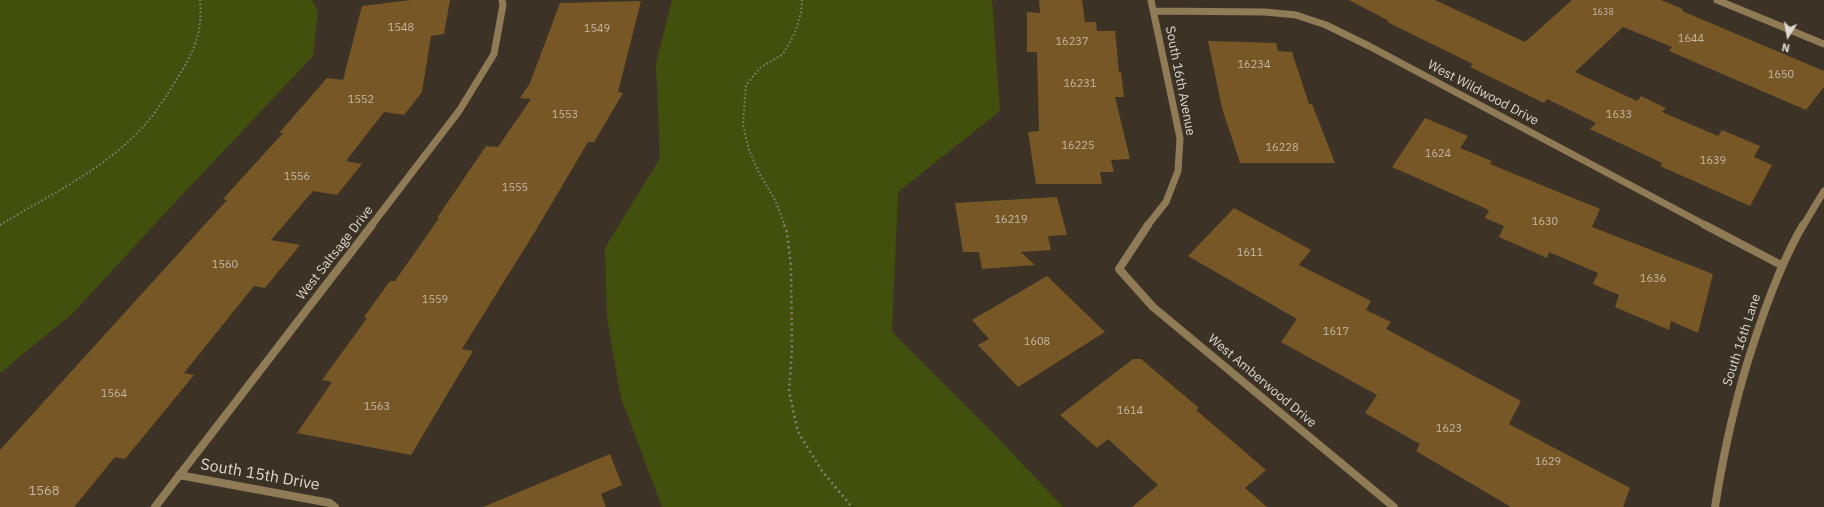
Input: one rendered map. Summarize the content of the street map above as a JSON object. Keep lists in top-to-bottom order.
{
  "streets": {
    "street": [
      "South 16th Avenue",
      "West Wildwood Drive",
      "West Saltsage Drive",
      "South 16th Lane",
      "West Amberwood Drive",
      "South 15th Drive"
    ]
  },
  "crossings": [
    ["South 16th Avenue", "West Wildwood Drive"],
    ["South 16th Avenue", "West Amberwood Drive"],
    ["West Wildwood Drive", "South 16th Lane"],
    ["West Saltsage Drive", "South 15th Drive"]
  ],
  "house_numbers": [
    "1638",
    "1548",
    "1549",
    "1644",
    "16237",
    "16234",
    "1650",
    "16231",
    "1552",
    "1553",
    "1633",
    "16225",
    "16228",
    "1624",
    "1639",
    "1556",
    "1555",
    "16219",
    "1630",
    "1611",
    "1560",
    "1636",
    "1559",
    "1617",
    "1608",
    "1564",
    "1563",
    "1614",
    "1623",
    "1629",
    "1568"
  ],
  "north": "bottom"
}
